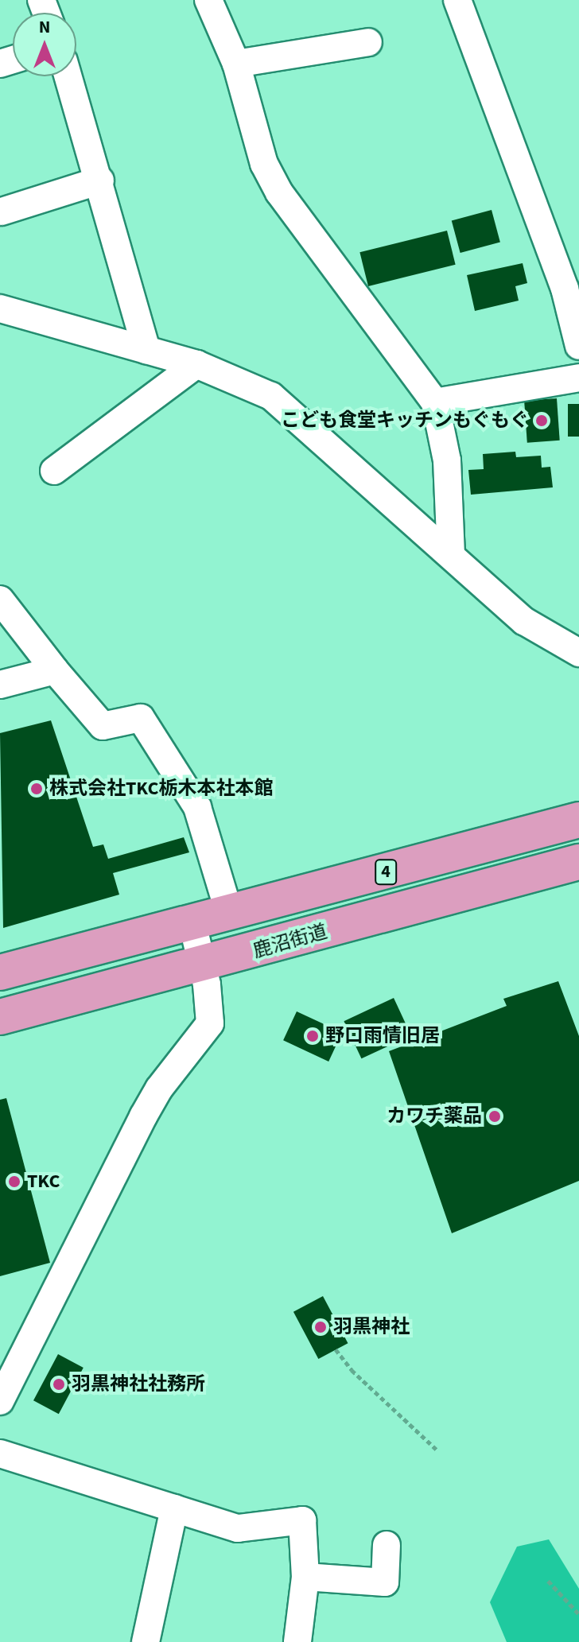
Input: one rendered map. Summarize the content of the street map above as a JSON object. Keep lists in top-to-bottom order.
{
  "streets": {
    "main road": ["4", "鹿沼街道"]
  },
  "places": [
    "こども食堂キッチンもぐもぐ",
    "株式会社TKC栃木本社本館",
    "野口雨情旧居",
    "カワチ薬品",
    "TKC",
    "羽黒神社",
    "羽黒神社社務所"
  ],
  "north": "top"
}
